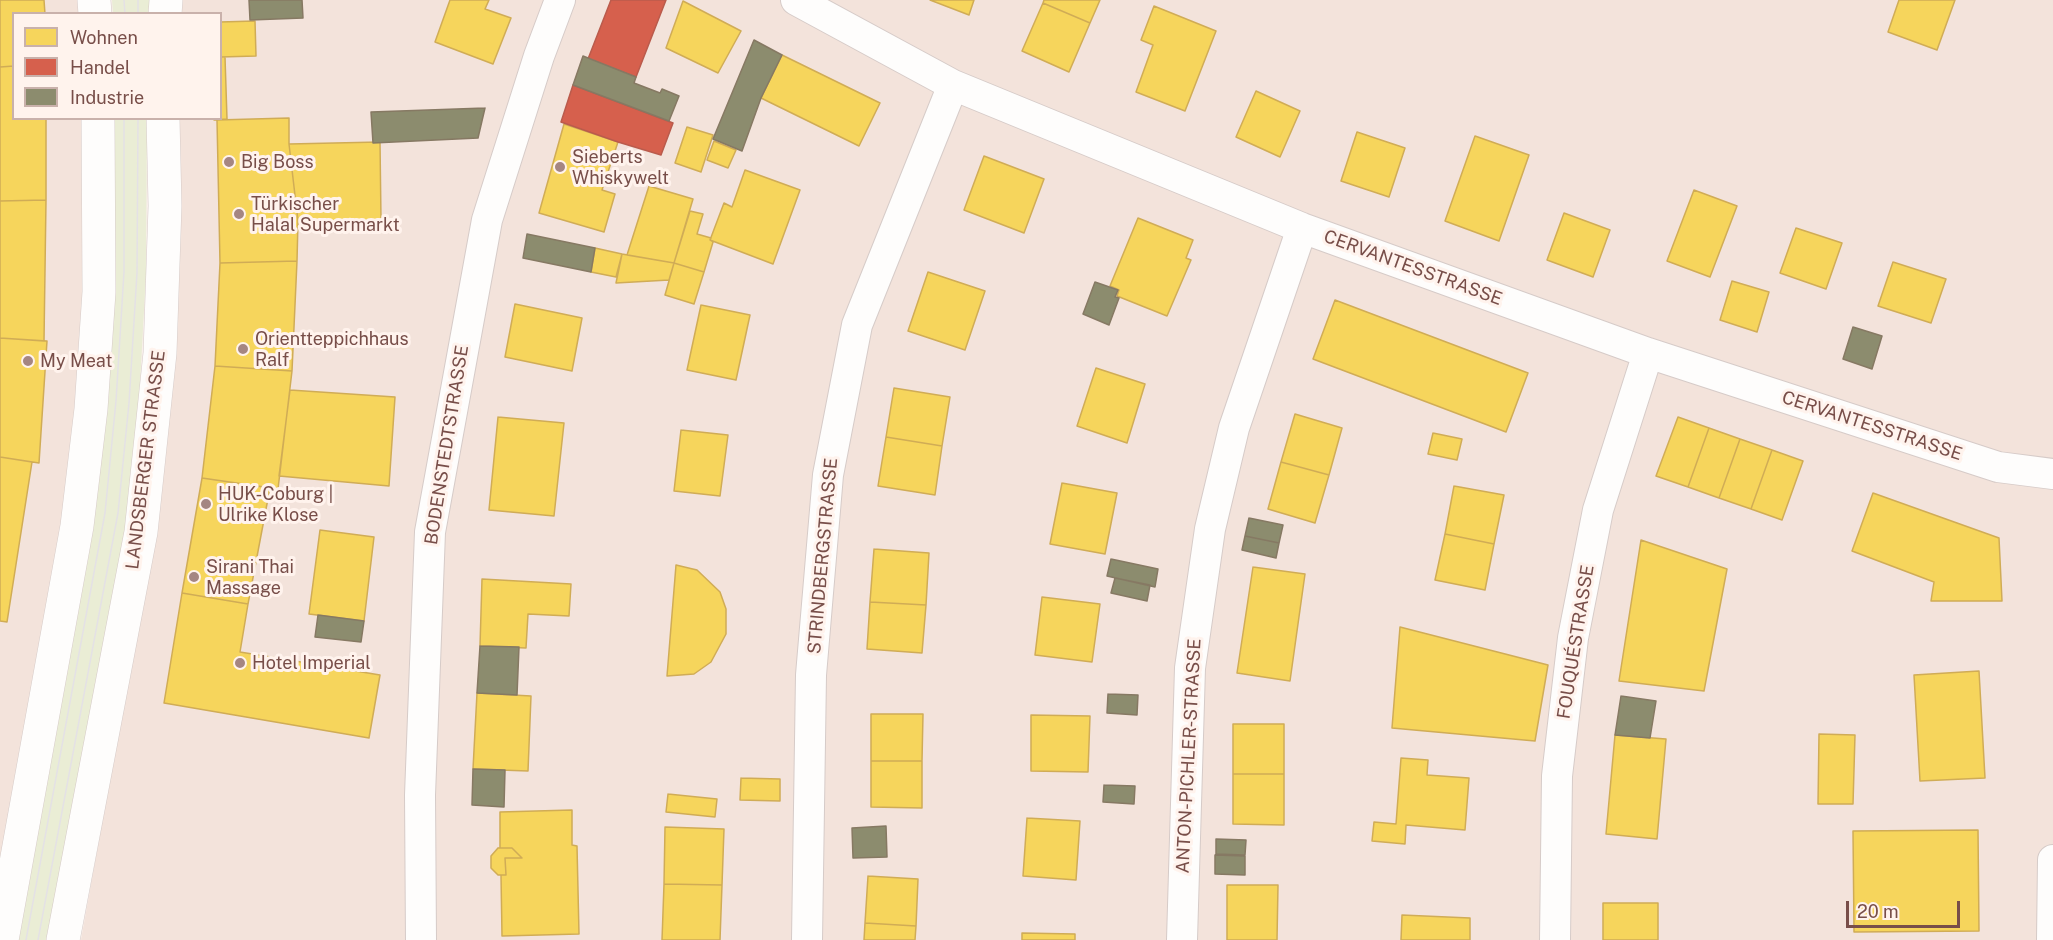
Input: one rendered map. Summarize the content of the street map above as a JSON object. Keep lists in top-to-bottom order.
{
  "streets": {
    "street": [
      "CERVANTESSTRASSE",
      "BODENSTEDTSTRASSE",
      "LANDSBERGER STRASSE",
      "STRINDBERGSTRASSE",
      "FOUQUÉSTRASSE",
      "ANTON-PICHLER-STRASSE"
    ]
  },
  "crossings": [
    ["CERVANTESSTRASSE", "STRINDBERGSTRASSE"],
    ["CERVANTESSTRASSE", "FOUQUÉSTRASSE"],
    ["CERVANTESSTRASSE", "ANTON-PICHLER-STRASSE"]
  ],
  "places": [
    "Big Boss",
    "Sieberts Whiskywelt",
    "Türkischer Halal Supermarkt",
    "Orientteppichhaus Ralf",
    "My Meat",
    "HUK-Coburg | Ulrike Klose",
    "Sirani Thai Massage",
    "Hotel Imperial"
  ],
  "legend": ["Wohnen", "Handel", "Industrie"],
  "scale_bar": "20 m"
}
